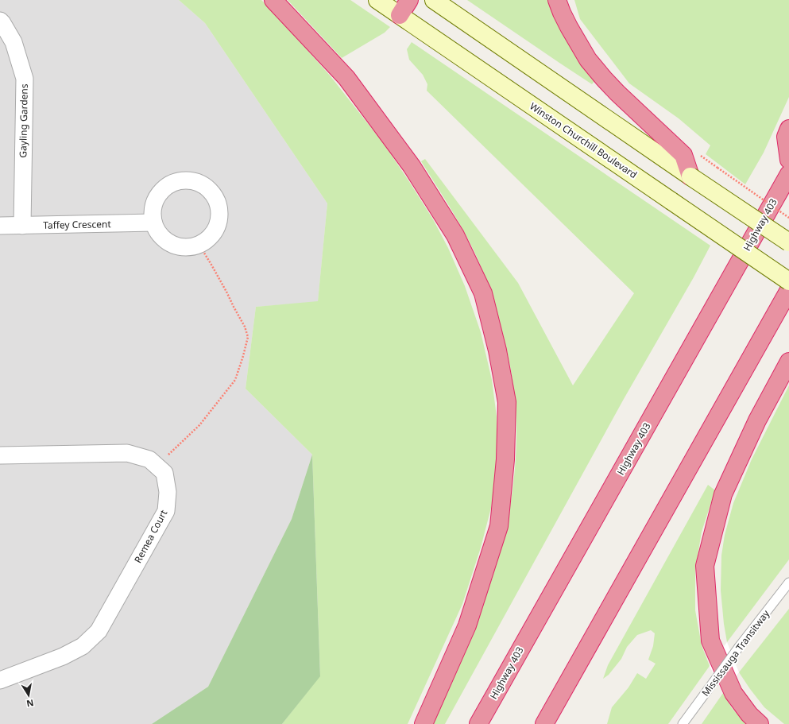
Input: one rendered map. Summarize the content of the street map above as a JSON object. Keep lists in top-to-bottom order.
{
  "streets": {
    "highway": ["Highway 403"],
    "main road": ["Winston Churchill Boulevard"],
    "street": ["Gayling Gardens", "Taffey Crescent", "Remea Court"],
    "lane": ["Mississauga Transitway"]
  },
  "crossings": [
    ["Gayling Gardens", "Taffey Crescent"]
  ],
  "north": "bottom"
}
